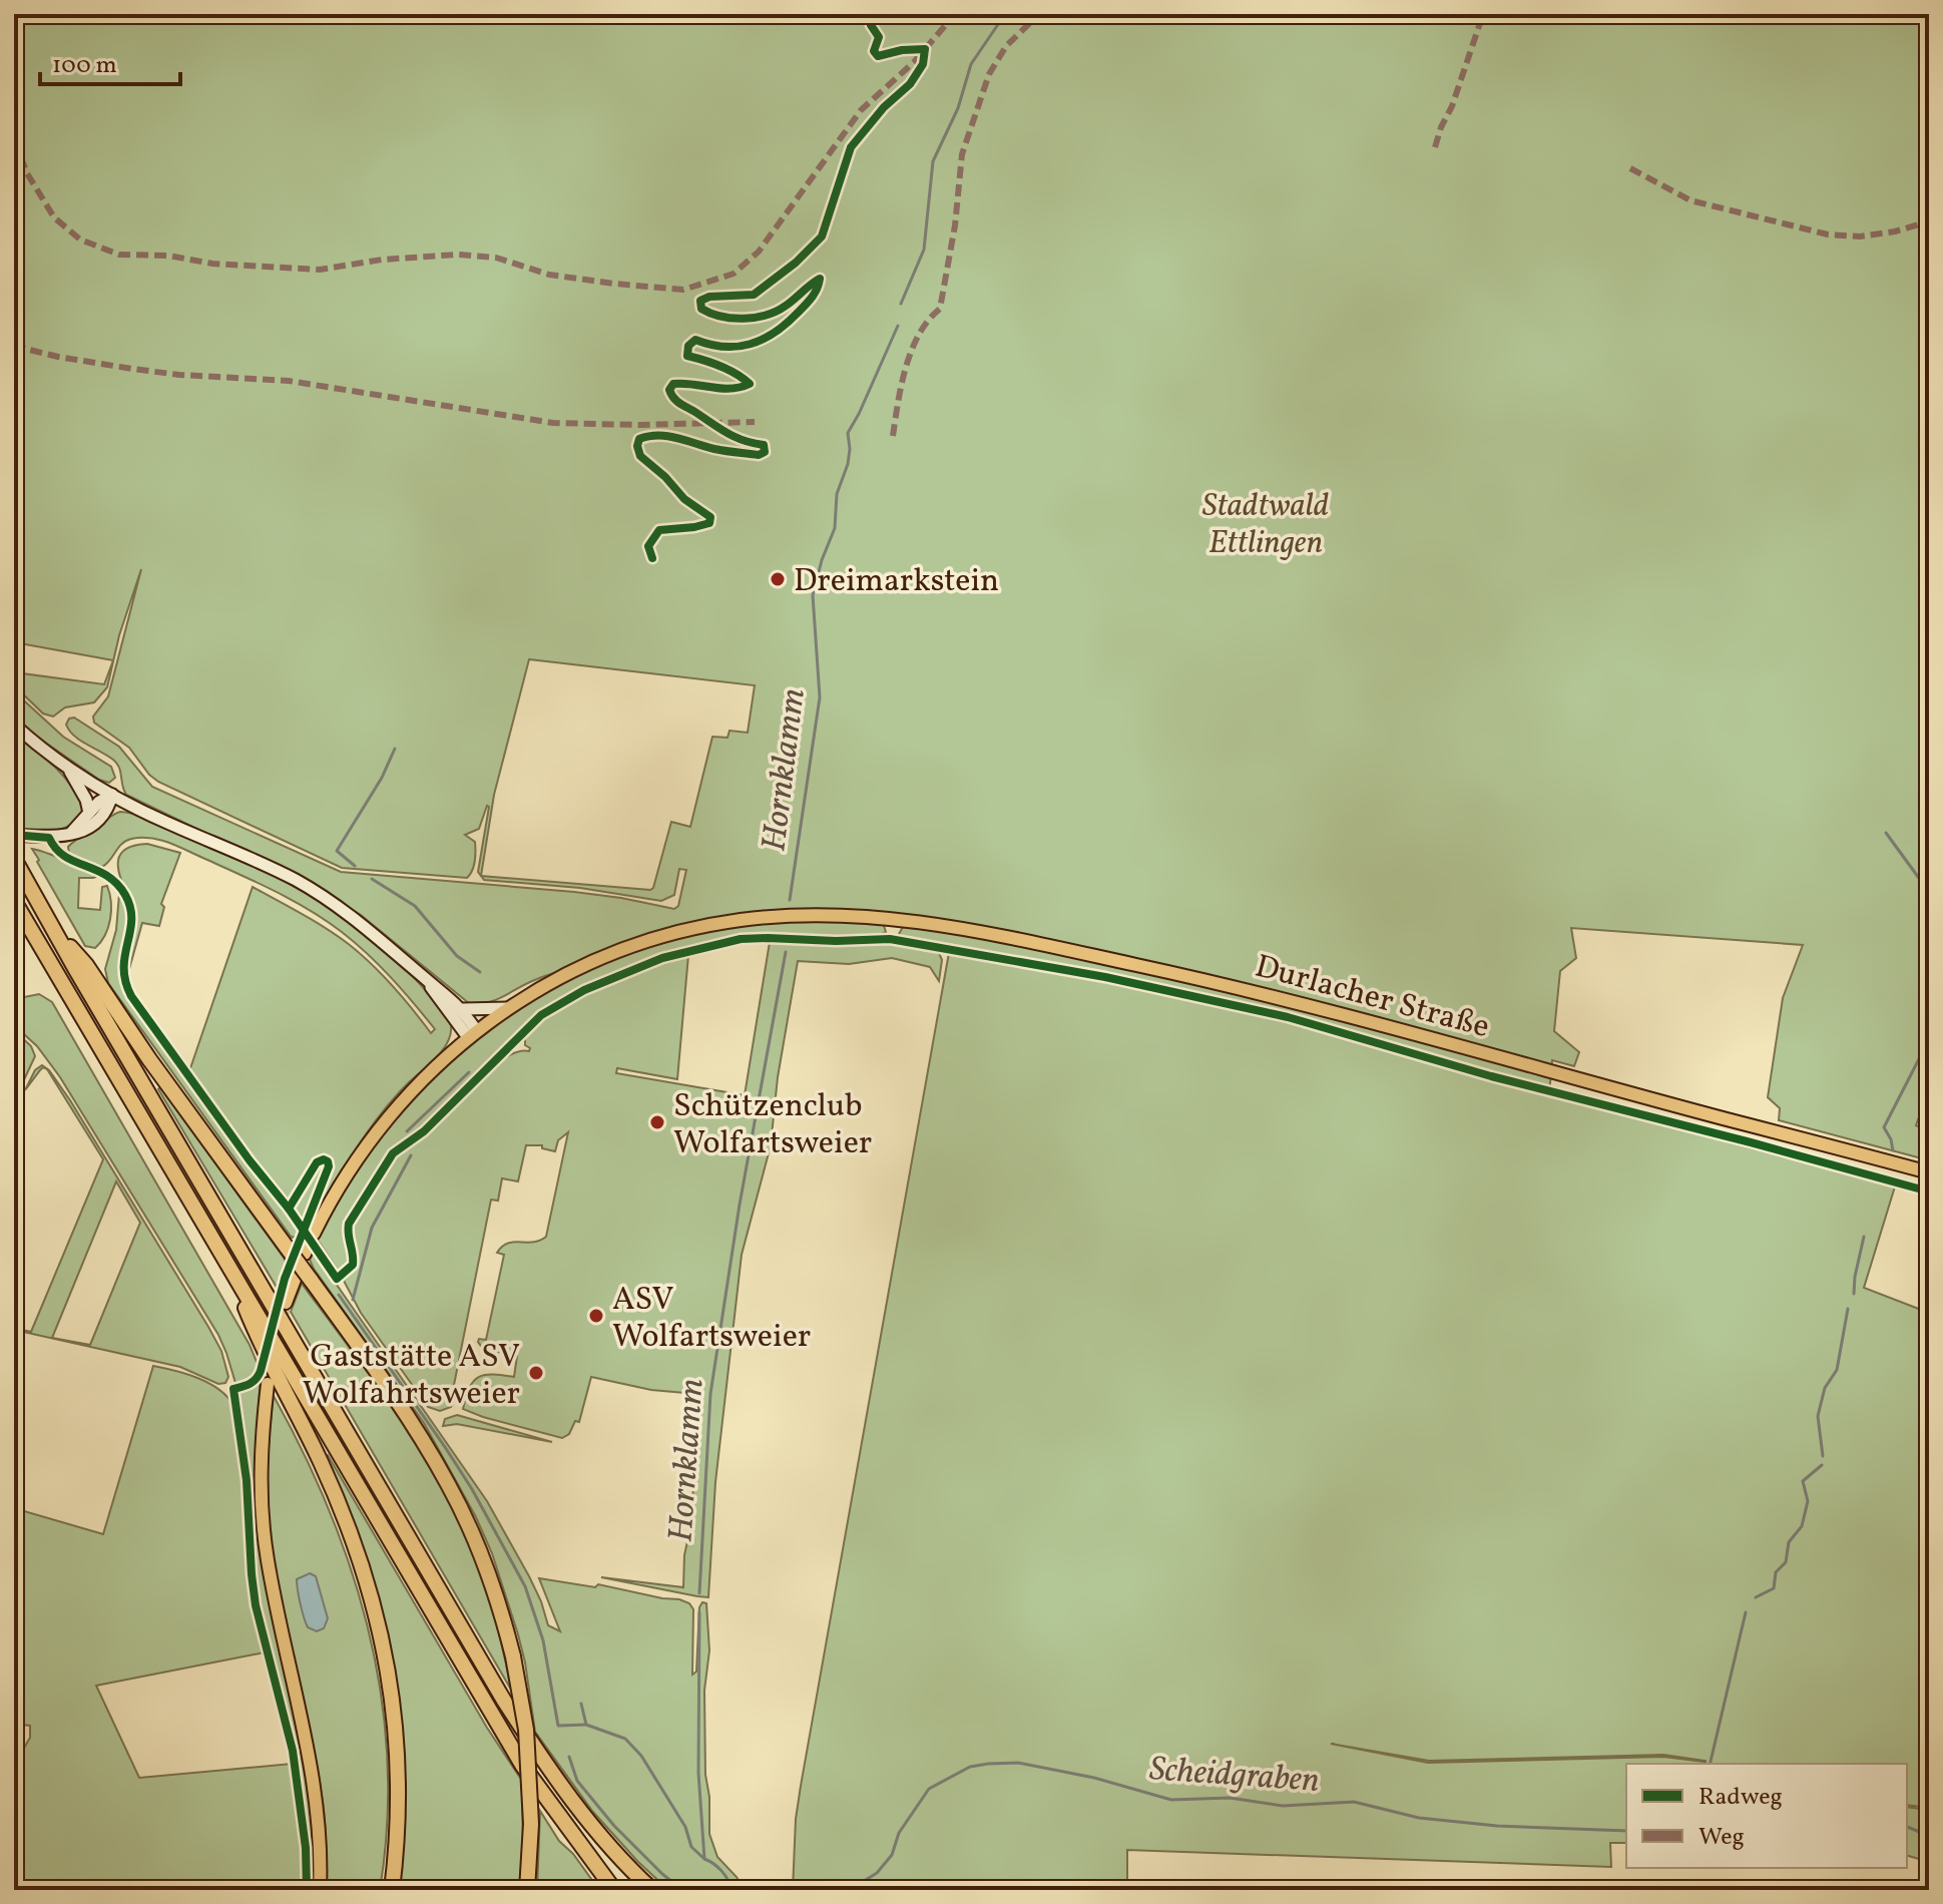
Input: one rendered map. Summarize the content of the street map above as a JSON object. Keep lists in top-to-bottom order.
{
  "streets": {
    "main road": ["Durlacher Straße"]
  },
  "water": ["Hornklamm", "Scheidgraben"],
  "parks": ["Stadtwald Ettlingen"],
  "places": [
    "Dreimarkstein",
    "Schützenclub Wolfartsweier",
    "ASV Wolfartsweier",
    "Gaststätte ASV Wolfahrtsweier"
  ],
  "legend": ["Radweg", "Weg"],
  "scale_bar": "100 m"
}
